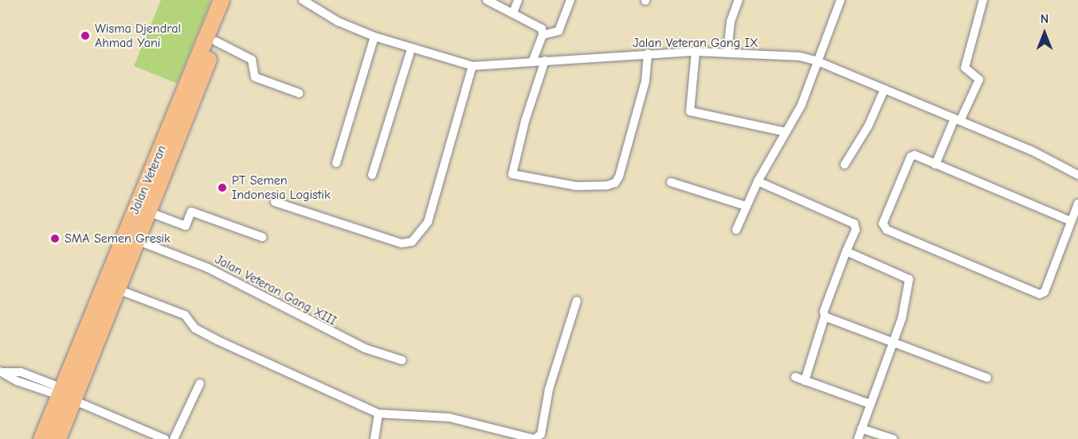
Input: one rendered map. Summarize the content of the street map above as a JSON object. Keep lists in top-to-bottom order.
{
  "streets": {
    "highway": ["Jalan Veteran"],
    "street": ["Jalan Veteran Gang IX", "Jalan Veteran Gang XIII"]
  },
  "crossings": [
    ["Jalan Veteran", "Jalan Veteran Gang XIII"]
  ],
  "places": ["Wisma Djendral Ahmad Yani", "PT Semen Indonesia Logistik", "SMA Semen Gresik"],
  "north": "top"
}
